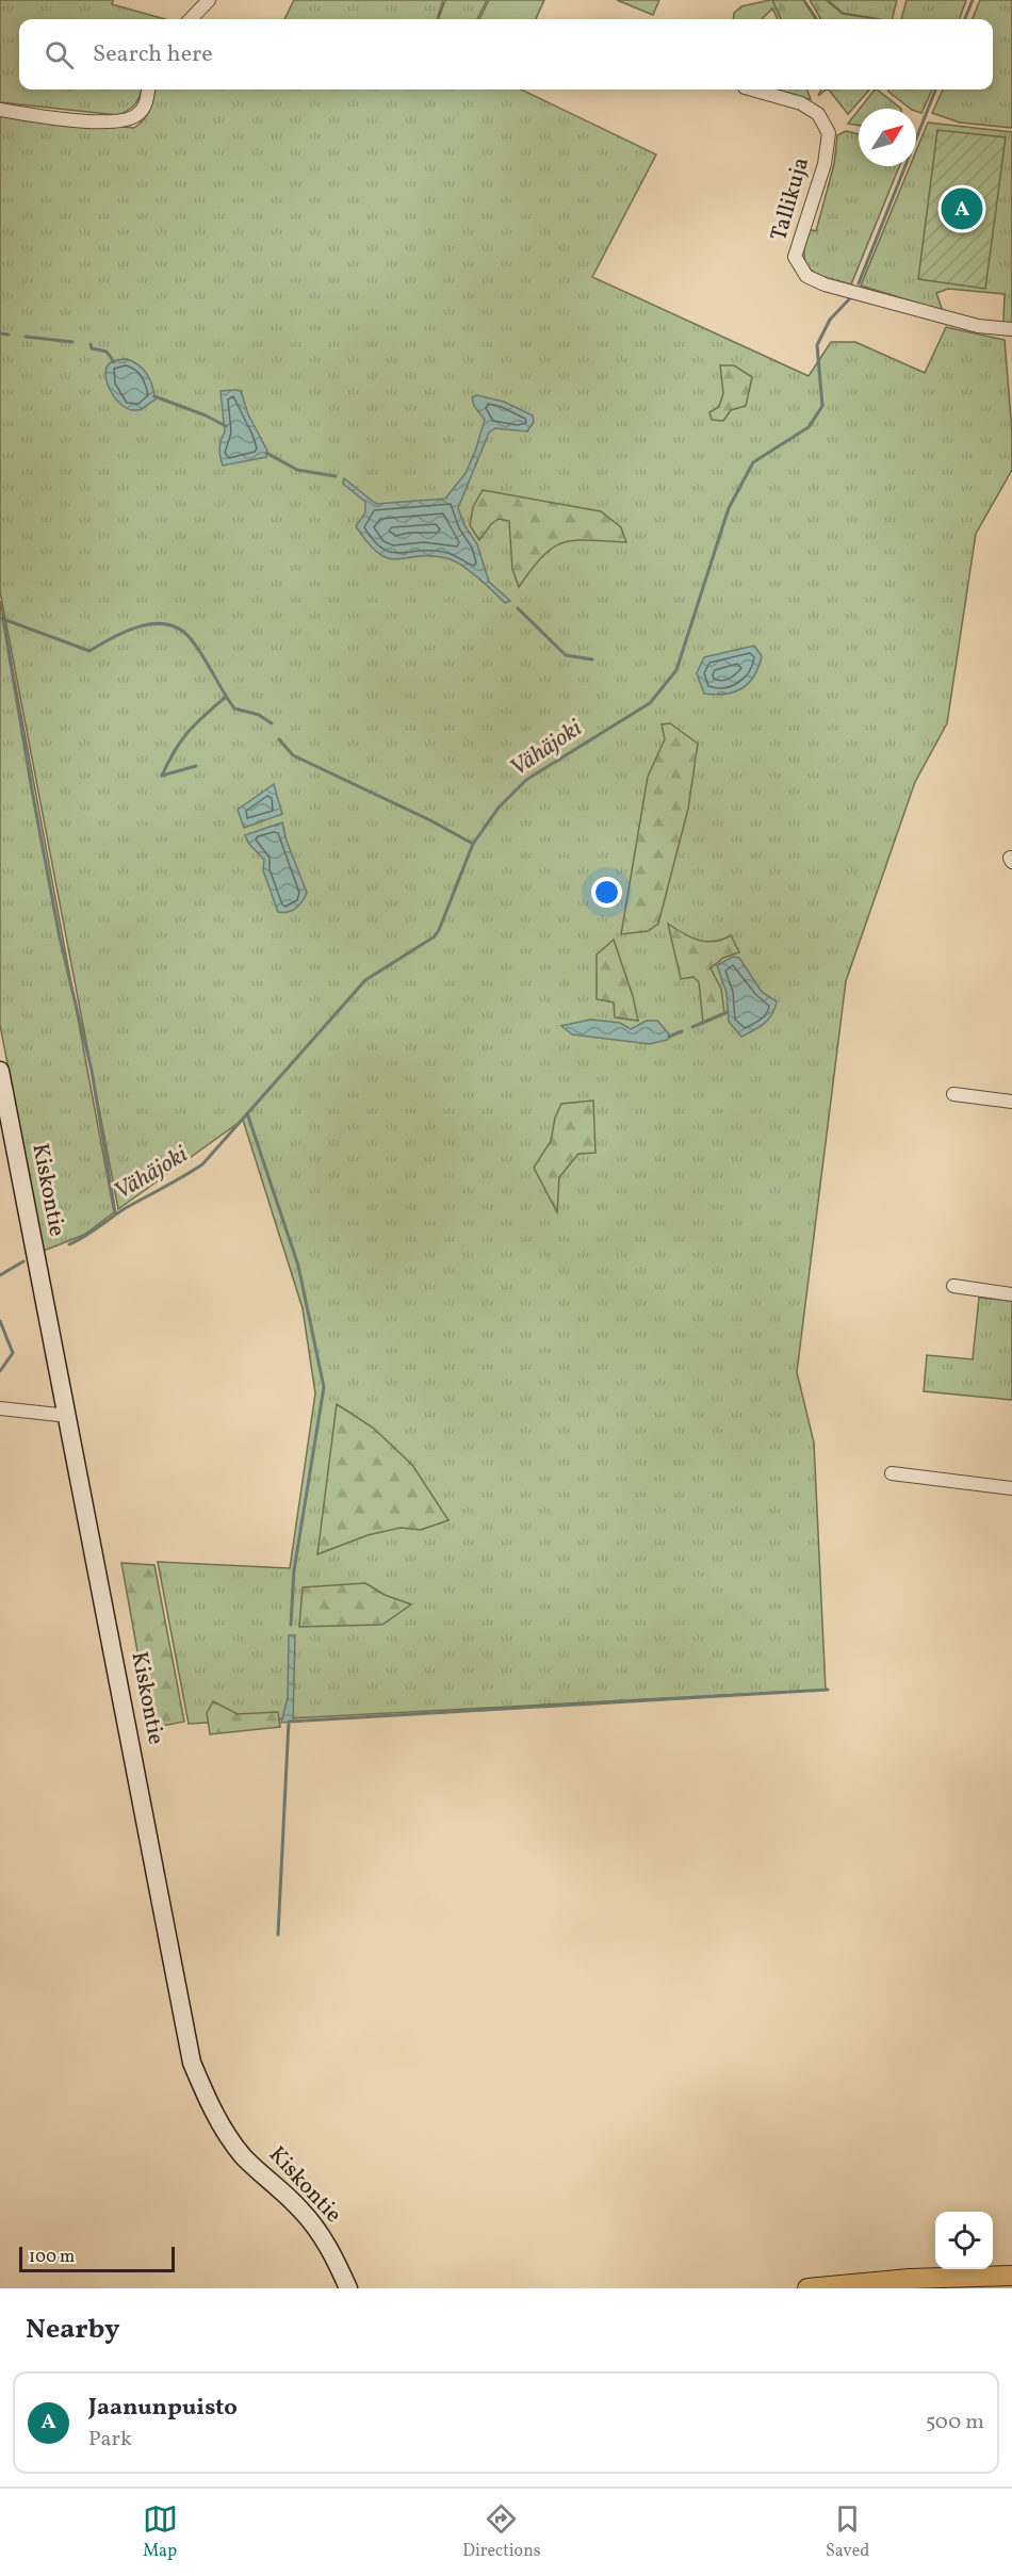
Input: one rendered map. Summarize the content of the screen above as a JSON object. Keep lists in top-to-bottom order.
{
  "streets": {
    "main road": ["Kiskontie"],
    "street": ["Tallikuja"]
  },
  "water": ["Vähäjoki"],
  "scale_bar": "100 m",
  "north": "top right",
  "page": {
    "search": "Search here",
    "pins": "A",
    "scale": "100 m",
    "heading": "Nearby",
    "list": [
      {
        "mark": "A",
        "name": "Jaanunpuisto",
        "note": "Park",
        "value": "500 m"
      }
    ],
    "nav": ["Map", "Directions", "Saved"]
  }
}
